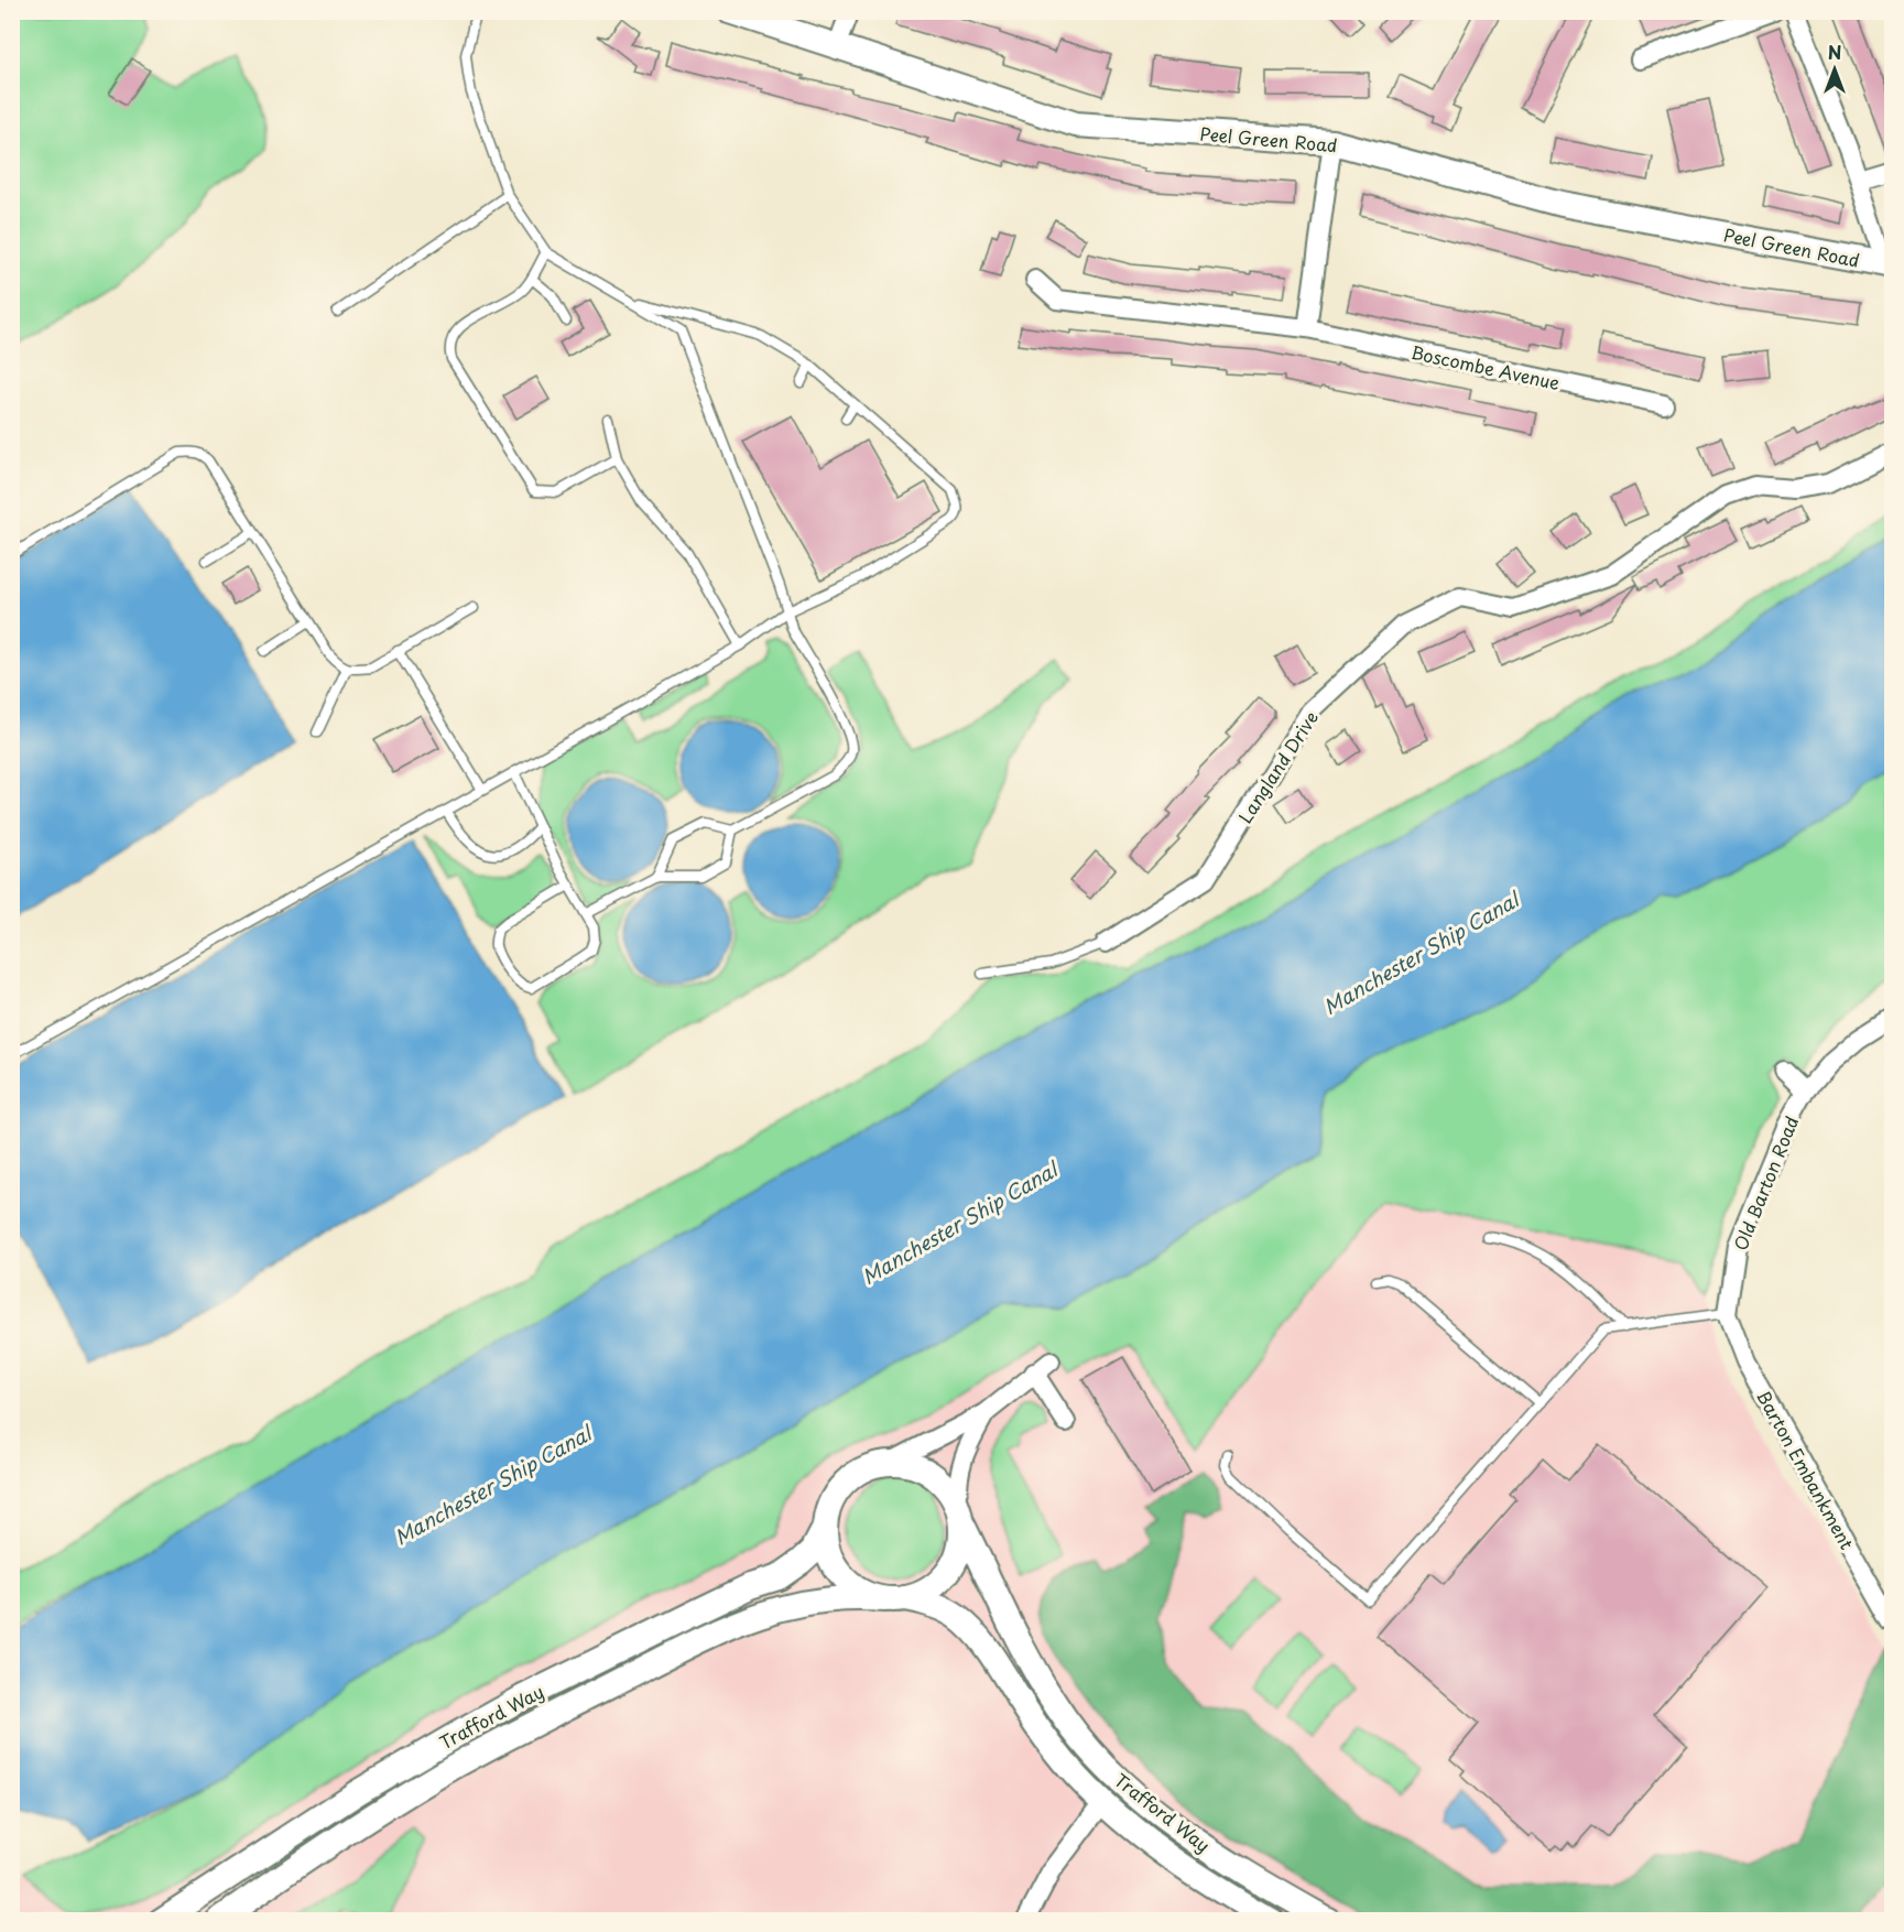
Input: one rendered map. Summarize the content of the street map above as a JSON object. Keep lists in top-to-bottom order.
{
  "streets": {
    "street": [
      "Peel Green Road",
      "Boscombe Avenue",
      "Langland Drive",
      "Old Barton Road",
      "Barton Embankment",
      "Trafford Way"
    ]
  },
  "crossings": [
    ["Old Barton Road", "Barton Embankment"]
  ],
  "water": ["Manchester Ship Canal"],
  "north": "top"
}
